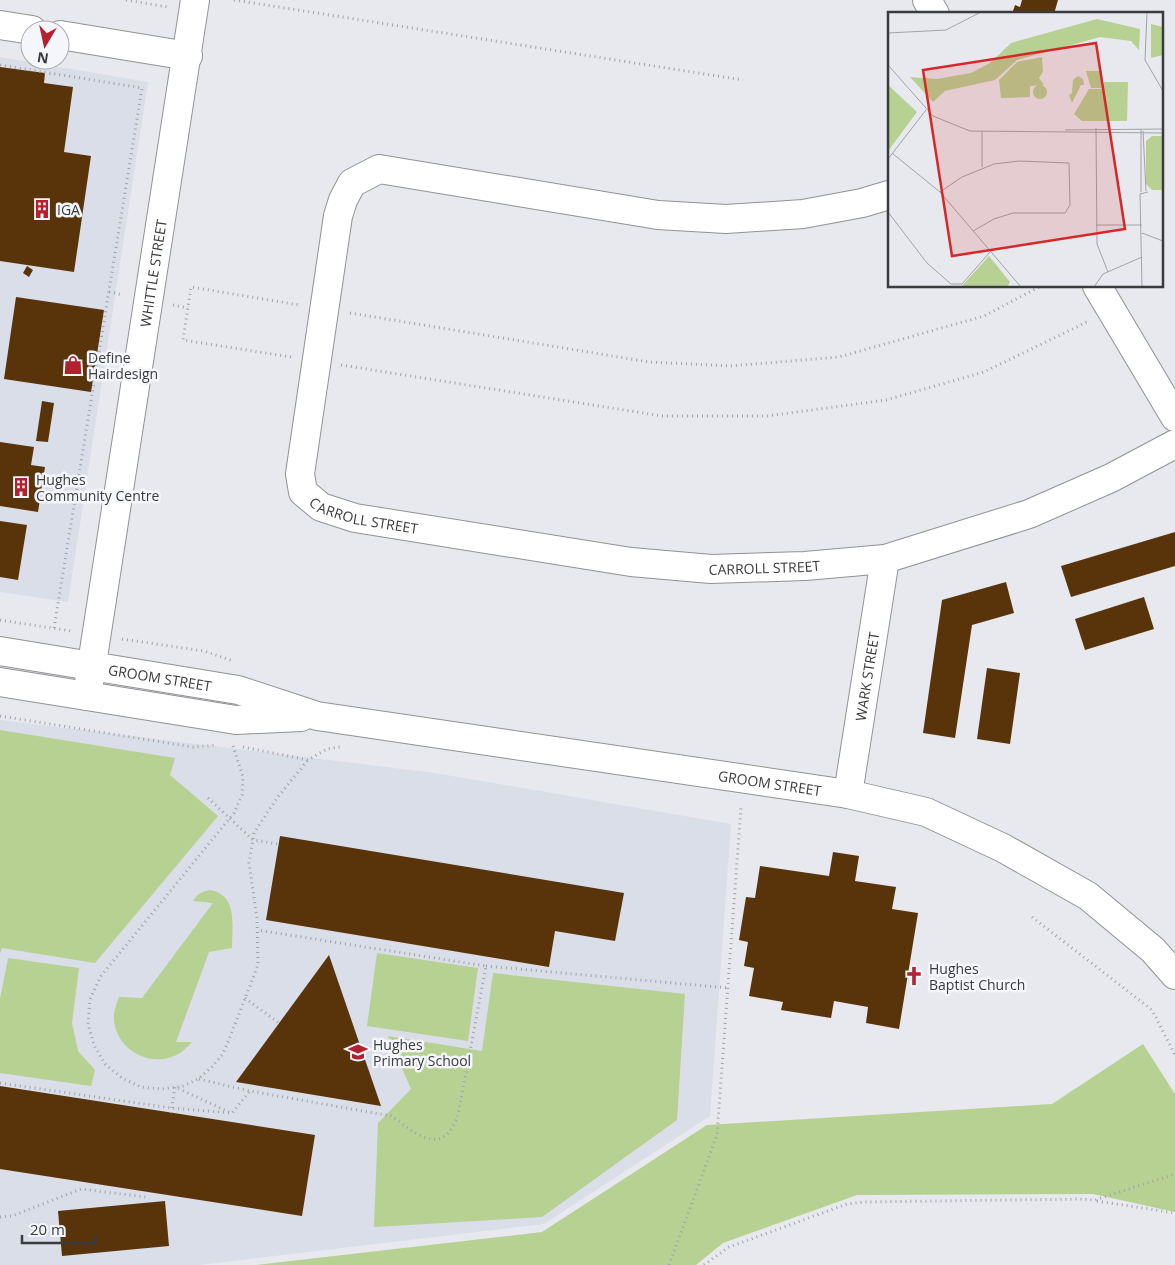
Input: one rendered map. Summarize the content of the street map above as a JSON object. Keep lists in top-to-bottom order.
{
  "streets": {
    "street": [
      "WHITTLE STREET",
      "CARROLL STREET",
      "WARK STREET",
      "GROOM STREET"
    ]
  },
  "crossings": [
    ["WHITTLE STREET", "GROOM STREET"],
    ["CARROLL STREET", "WARK STREET"],
    ["WARK STREET", "GROOM STREET"]
  ],
  "places": {
    "building": ["IGA", "Hughes Community Centre"],
    "shop": ["Define Hairdesign"],
    "church": ["Hughes Baptist Church"],
    "school or university": ["Hughes Primary School"]
  },
  "scale_bar": "20 m",
  "north": "bottom"
}
